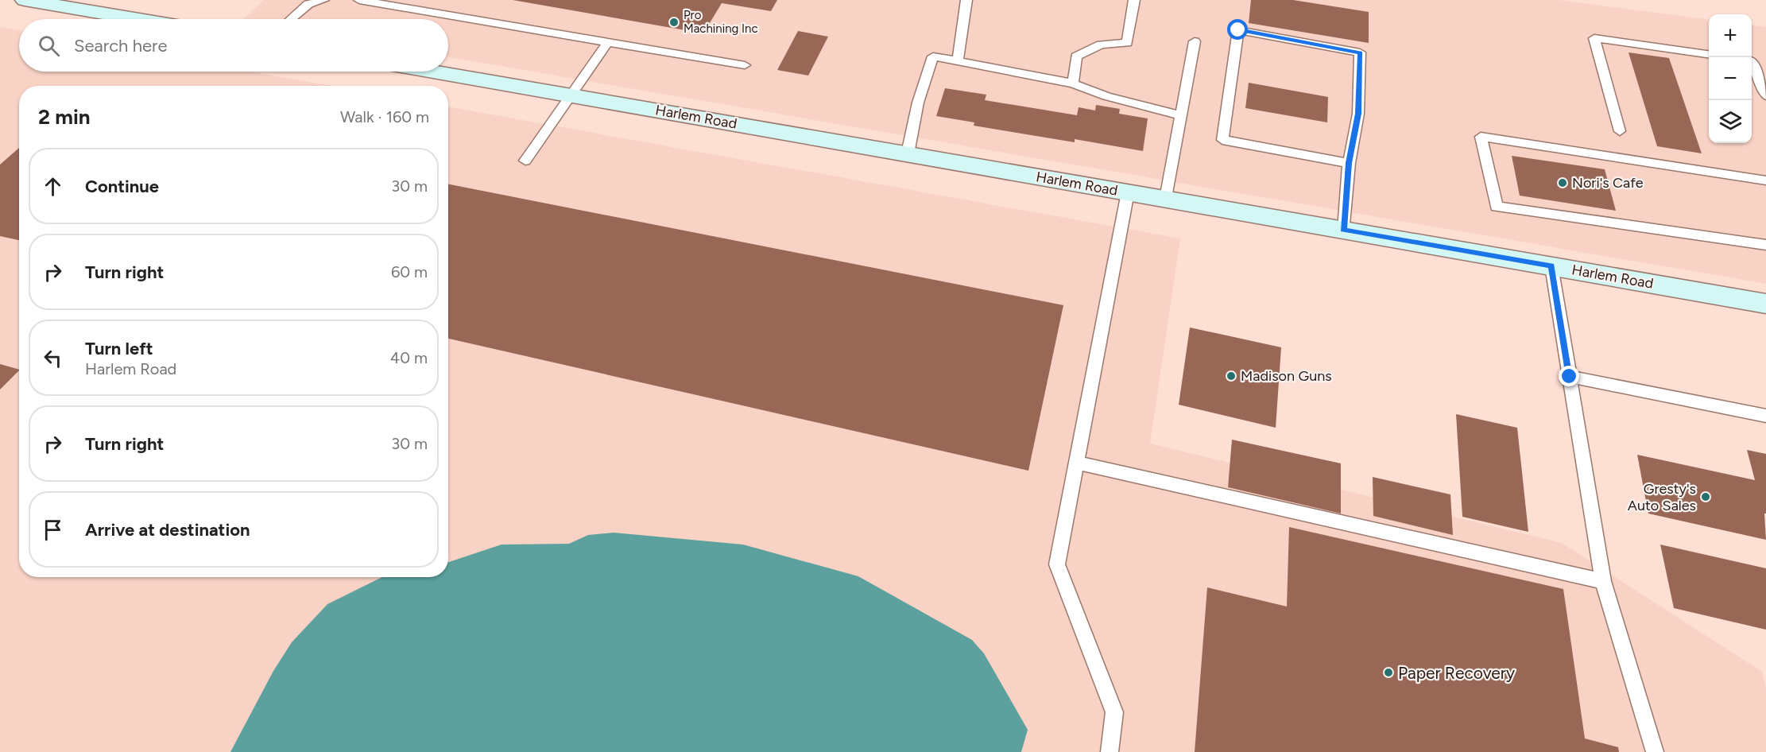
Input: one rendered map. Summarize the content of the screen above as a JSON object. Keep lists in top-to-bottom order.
{
  "streets": {
    "main road": ["Harlem Road"]
  },
  "places": [
    "Pro Machining Inc",
    "Nori's Cafe",
    "Madison Guns",
    "Gresty's Auto Sales",
    "Paper Recovery"
  ],
  "page": {
    "map_buttons": ["+", "−"],
    "search": "Search here",
    "heading": ["2 min", "Walk · 160 m"],
    "list": [
      ["Continue", "30 m"],
      ["Turn right", "60 m"],
      ["Turn left", "Harlem Road", "40 m"],
      ["Turn right", "30 m"],
      "Arrive at destination"
    ]
  }
}
